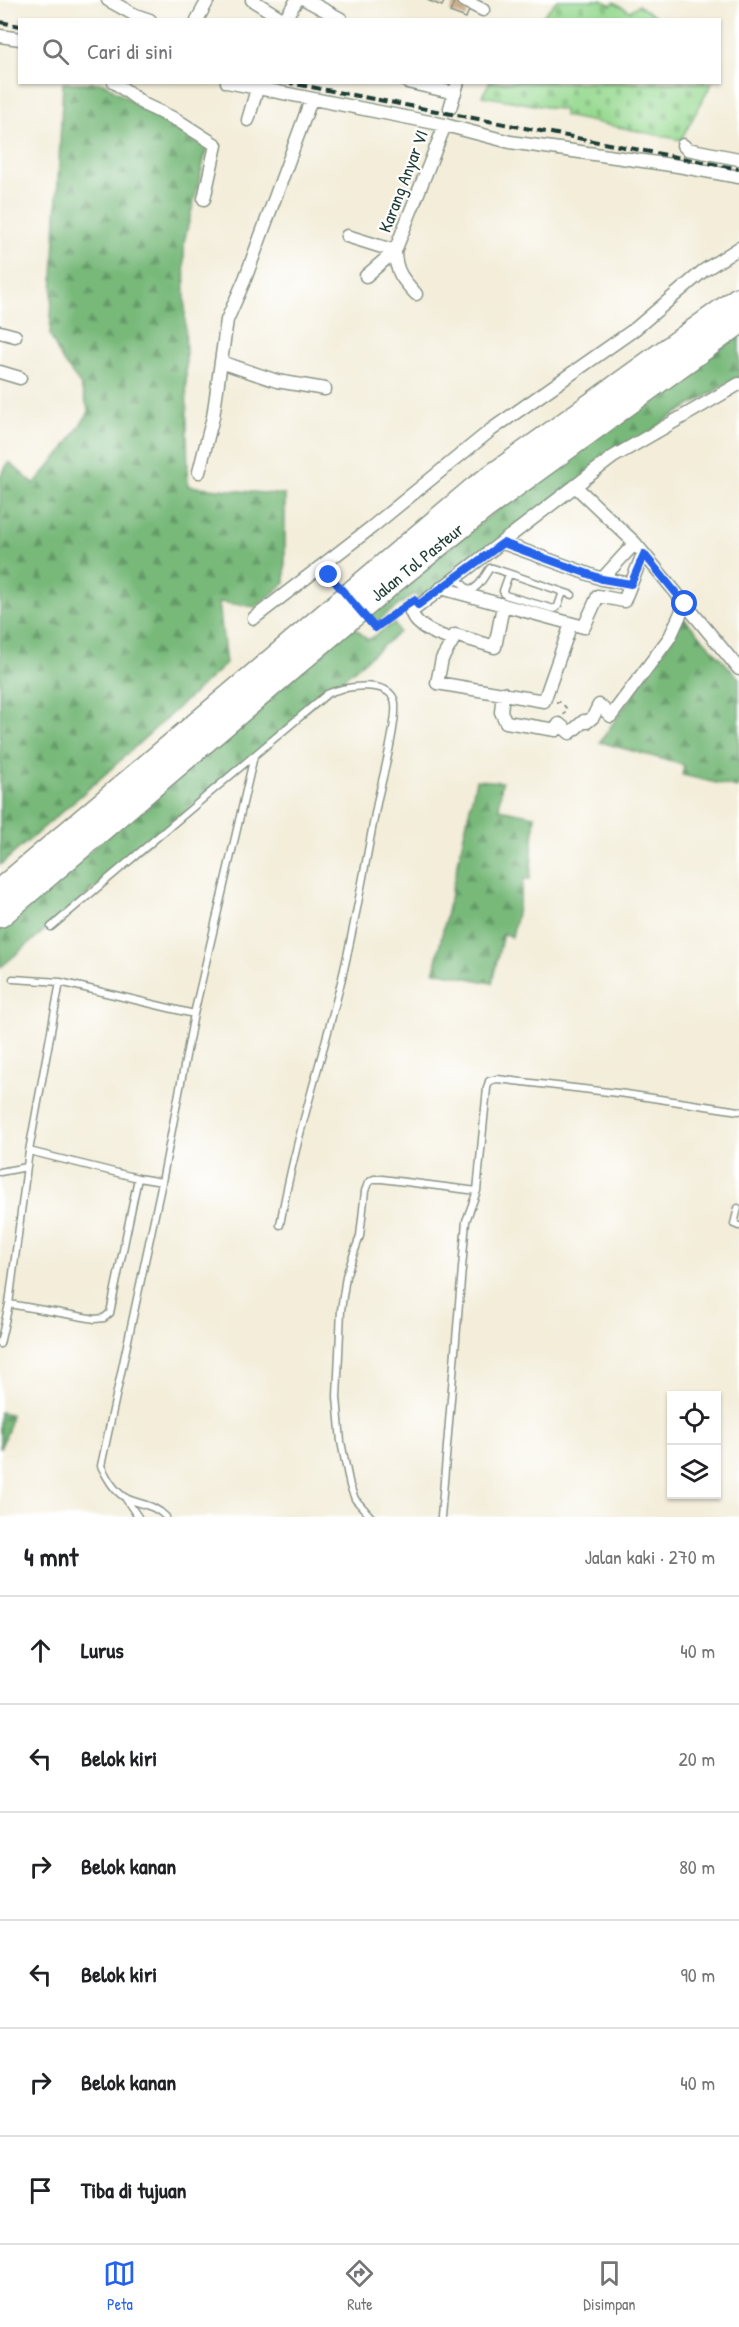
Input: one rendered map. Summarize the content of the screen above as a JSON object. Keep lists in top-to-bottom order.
{
  "streets": {
    "highway": ["Jalan Tol Pasteur"],
    "street": ["Karang Anyar VI"]
  },
  "page": {
    "search": "Cari di sini",
    "heading": ["4 mnt", "Jalan kaki · 270 m"],
    "list": [
      ["Lurus", "40 m"],
      ["Belok kiri", "20 m"],
      ["Belok kanan", "80 m"],
      ["Belok kiri", "90 m"],
      ["Belok kanan", "40 m"],
      "Tiba di tujuan"
    ],
    "nav": ["Peta", "Rute", "Disimpan"]
  }
}
